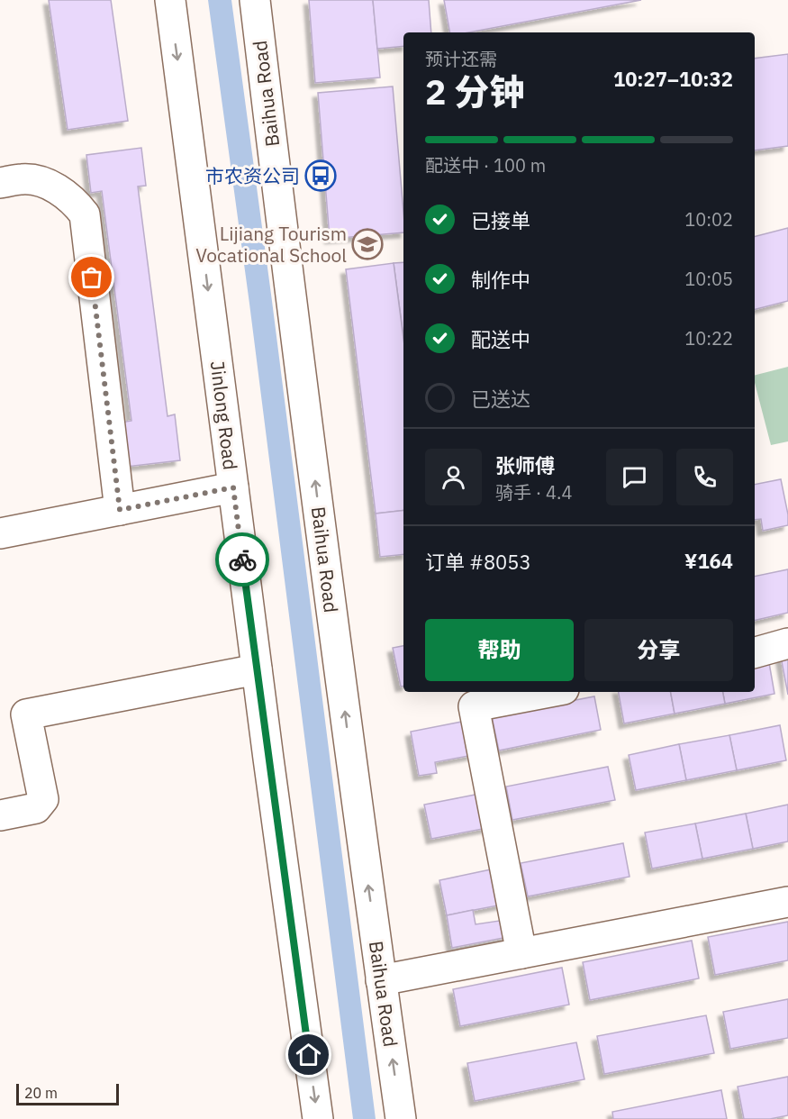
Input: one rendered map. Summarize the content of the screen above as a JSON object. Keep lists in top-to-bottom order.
{
  "streets": {
    "main road": ["Baihua Road", "Jinlong Road"]
  },
  "one_way": ["Baihua Road", "Jinlong Road"],
  "places": {
    "bus stop": ["市农资公司"],
    "school or university": ["Lijiang Tourism Vocational School"]
  },
  "scale_bar": "20 m",
  "page": {
    "heading": ["2 分钟", "预计还需", "10:27–10:32"],
    "panel": [
      "张师傅",
      "骑手 · 4.4",
      "订单 #8053",
      "¥164"
    ],
    "bar": "配送中 · 100 m",
    "list": [
      ["已接单", "10:02"],
      ["制作中", "10:05"],
      ["配送中", "10:22"],
      "已送达"
    ],
    "buttons": ["帮助", "分享"],
    "scale": "20 m"
  }
}
